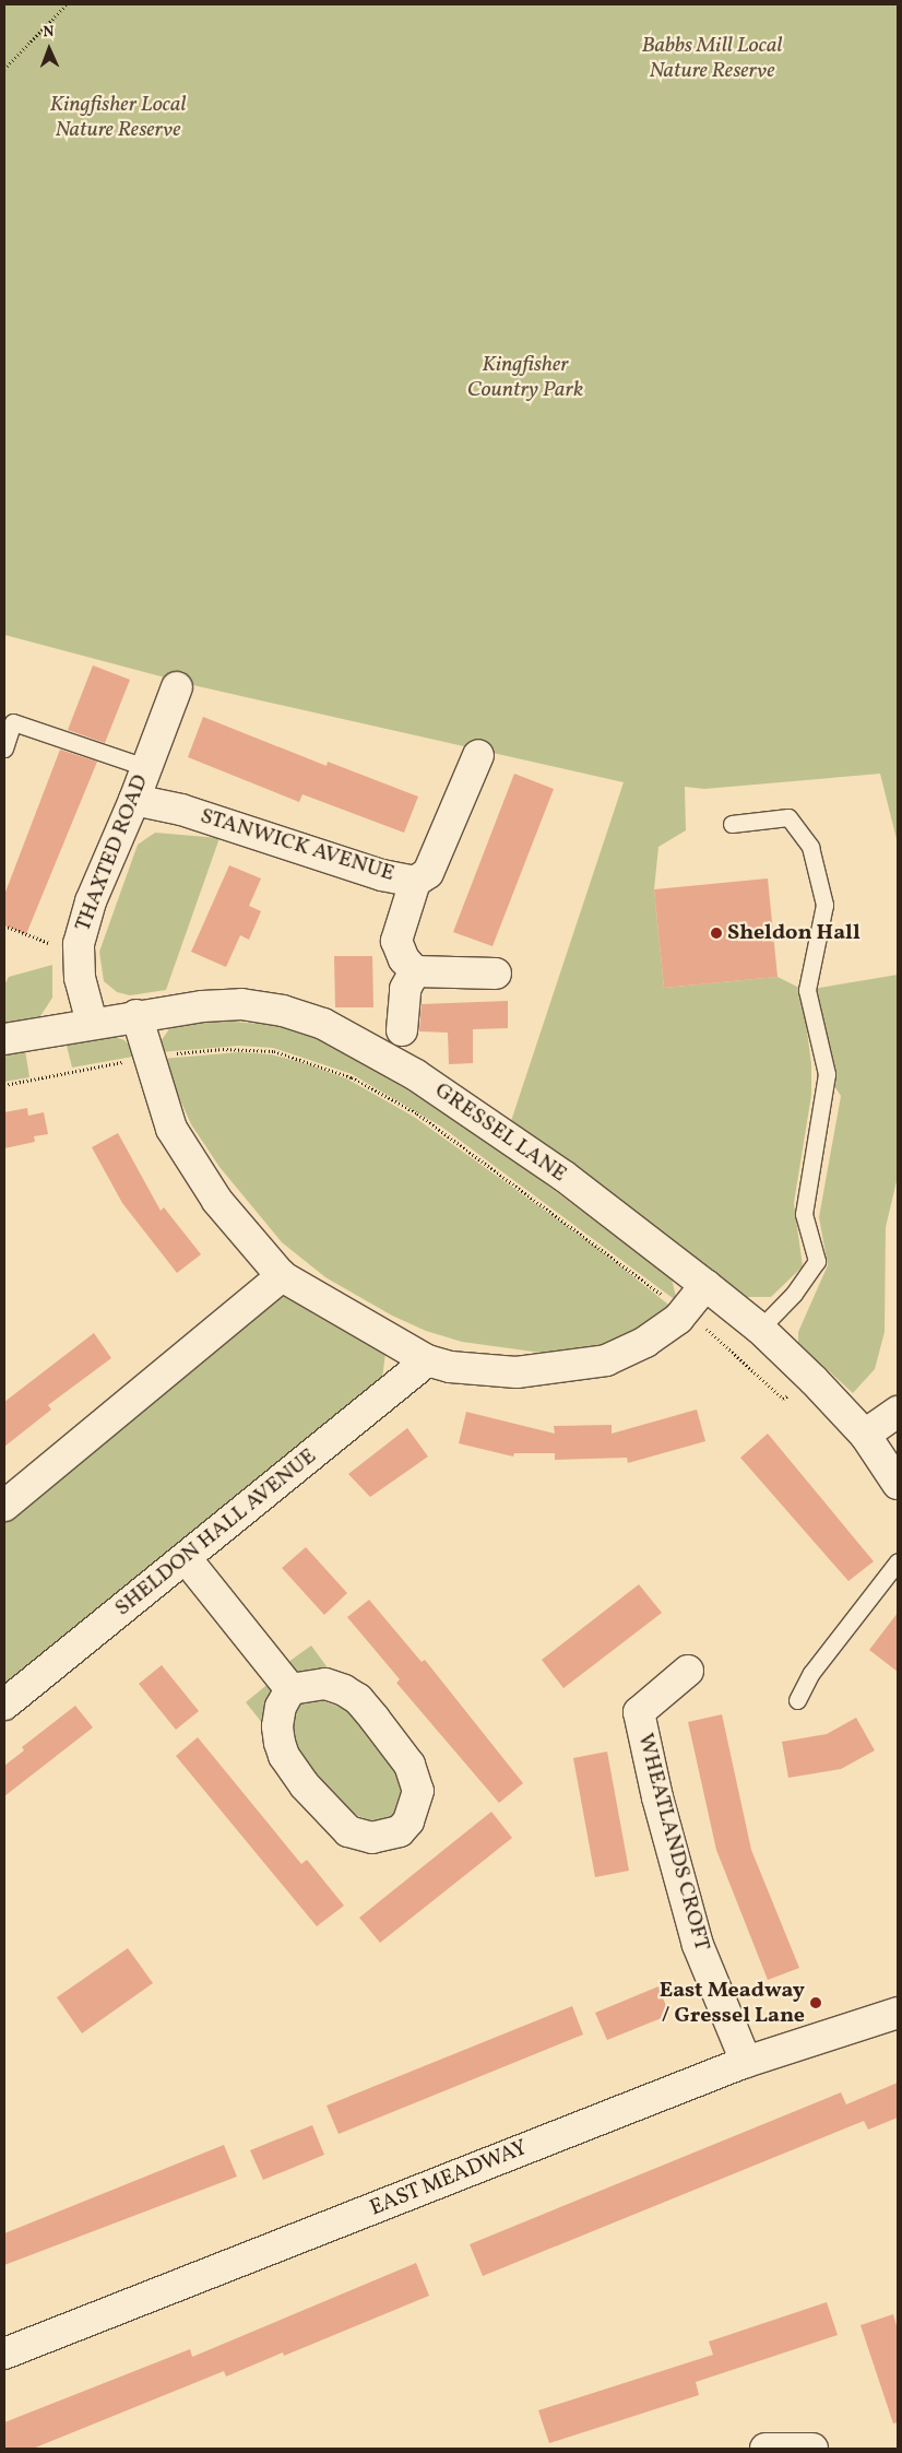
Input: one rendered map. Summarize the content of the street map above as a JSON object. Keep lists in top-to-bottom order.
{
  "streets": {
    "street": [
      "STANWICK AVENUE",
      "THAXTED ROAD",
      "GRESSEL LANE",
      "SHELDON HALL AVENUE",
      "WHEATLANDS CROFT",
      "EAST MEADWAY"
    ]
  },
  "crossings": [
    ["STANWICK AVENUE", "THAXTED ROAD"],
    ["THAXTED ROAD", "GRESSEL LANE"],
    ["WHEATLANDS CROFT", "EAST MEADWAY"]
  ],
  "parks": ["Babbs Mill Local Nature Reserve", "Kingfisher Local Nature Reserve", "Kingfisher Country Park"],
  "places": ["Sheldon Hall", "East Meadway / Gressel Lane"],
  "north": "top"
}
